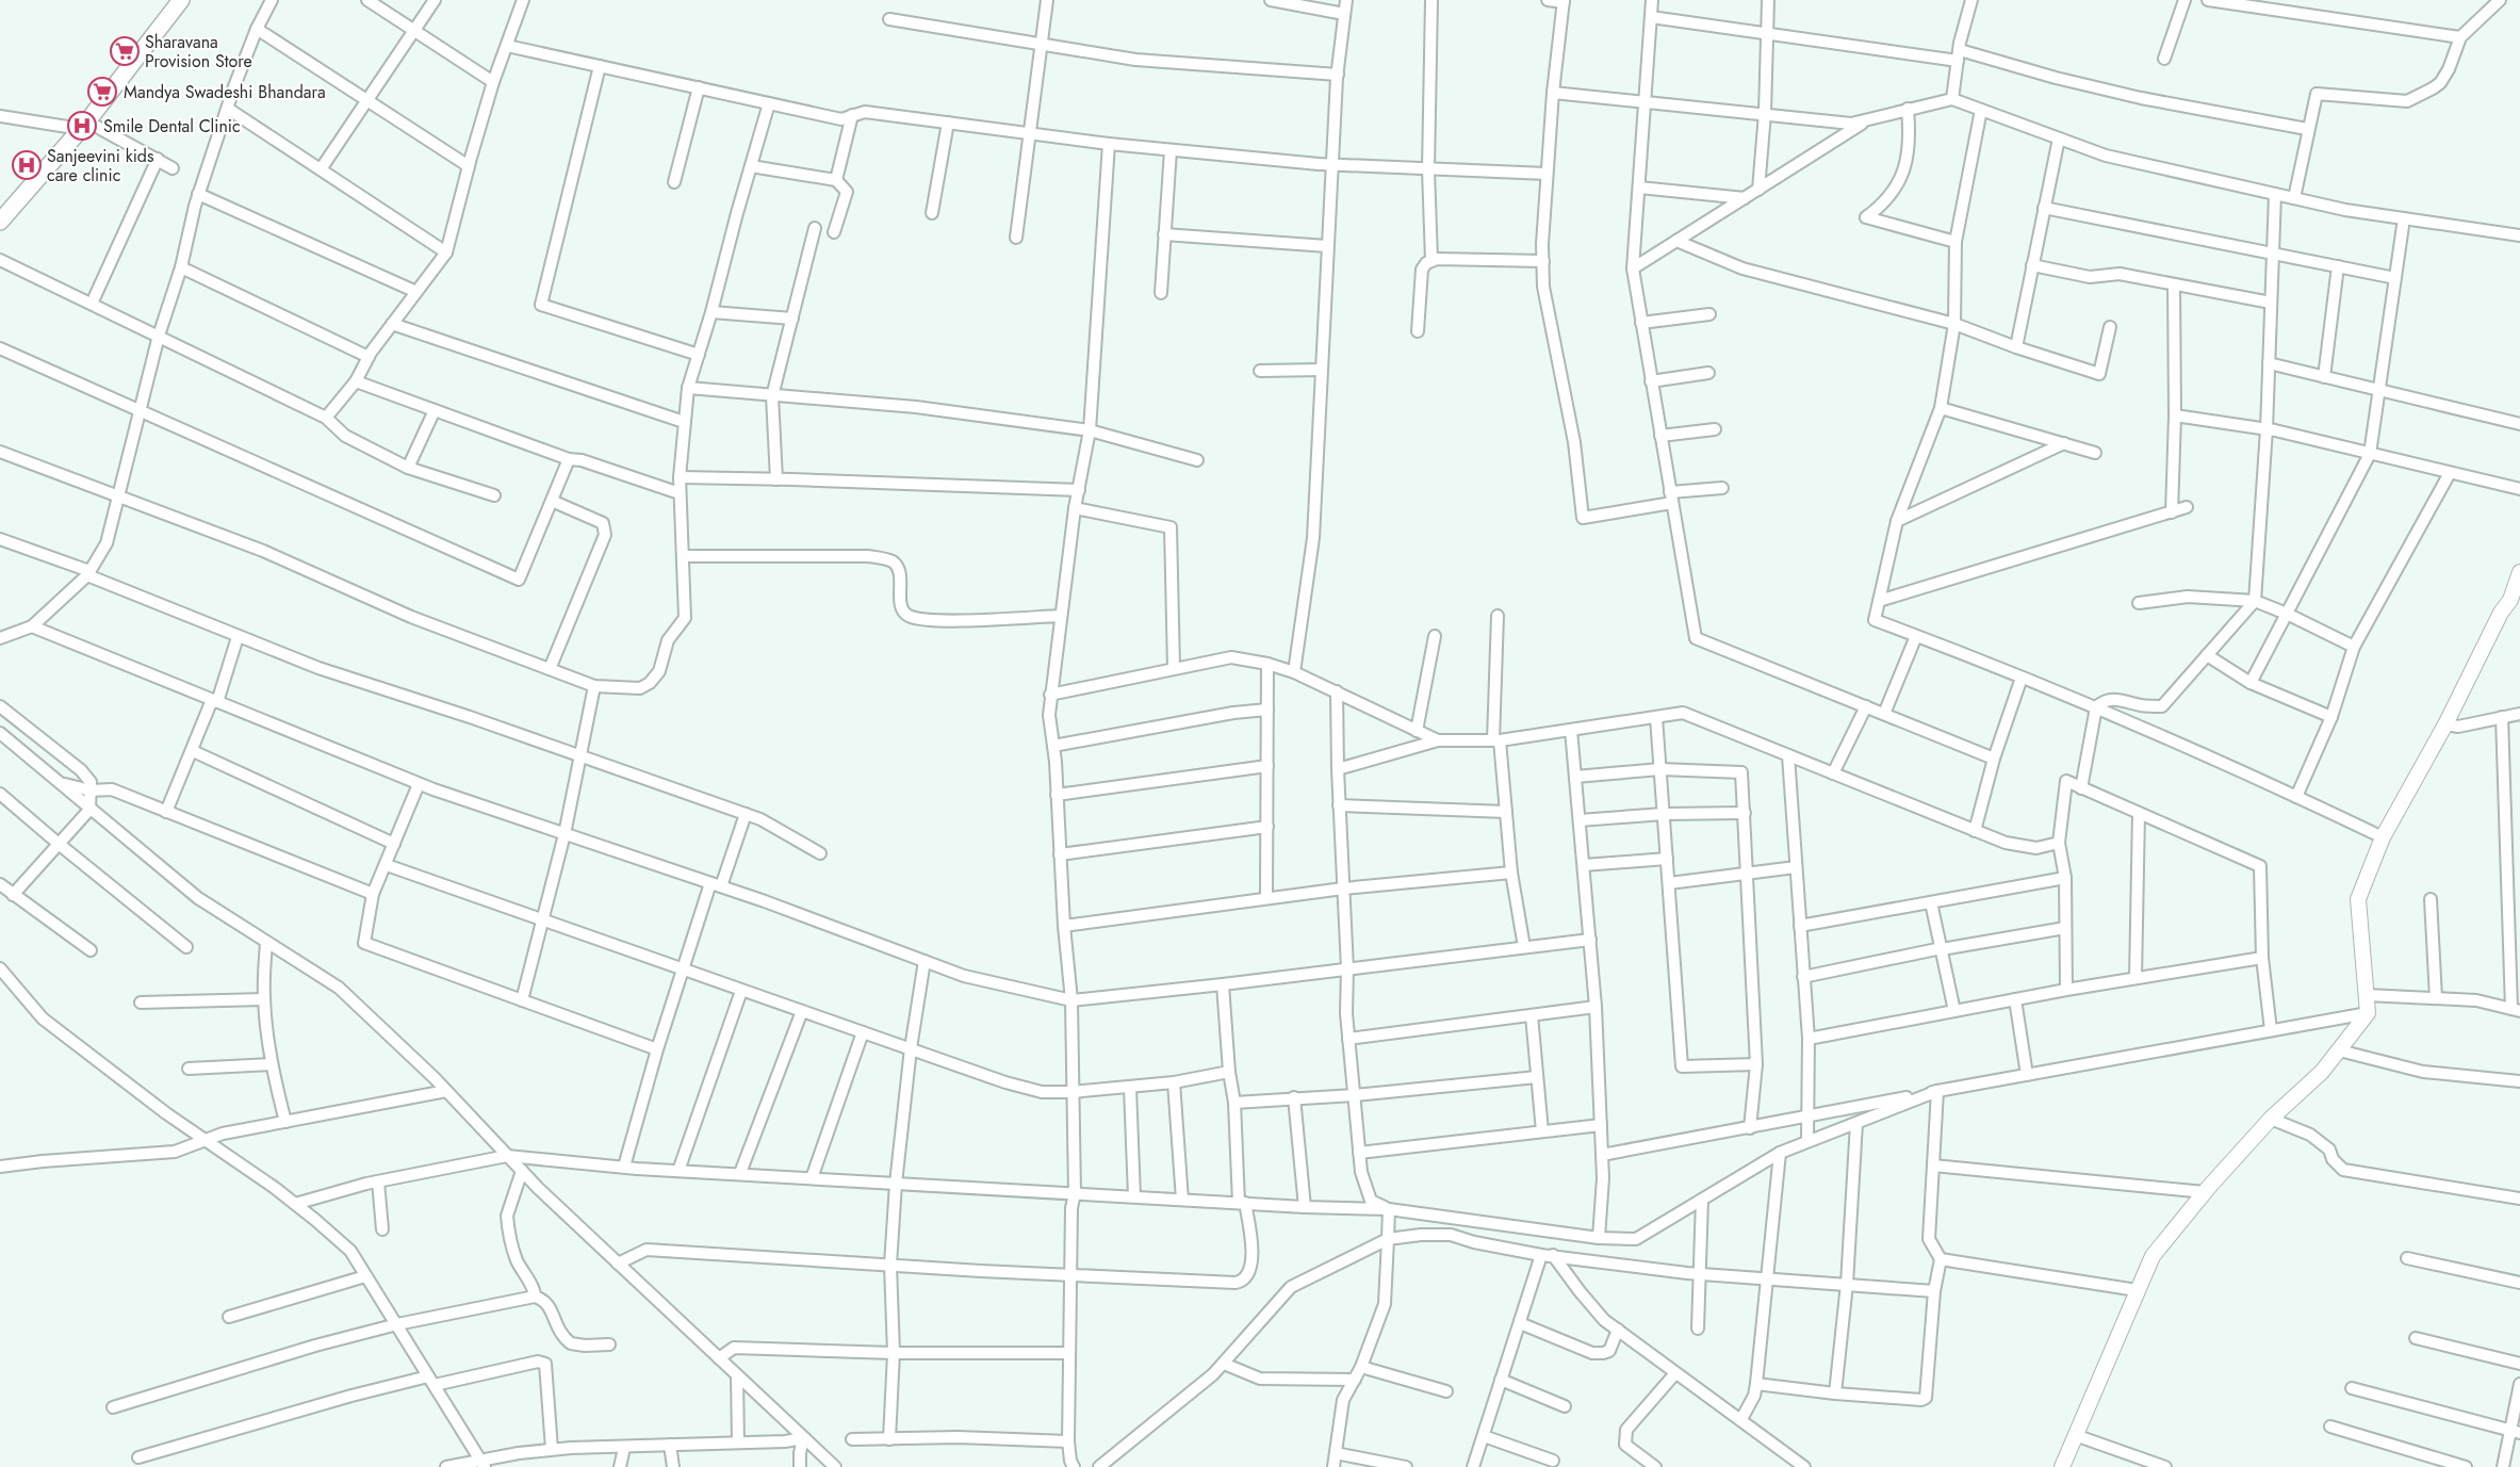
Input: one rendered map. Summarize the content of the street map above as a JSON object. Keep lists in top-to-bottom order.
{
  "places": {
    "supermarket": ["Sharavana Provision Store", "Mandya Swadeshi Bhandara"],
    "hospital": ["Smile Dental Clinic", "Sanjeevini kids care clinic"]
  }
}
